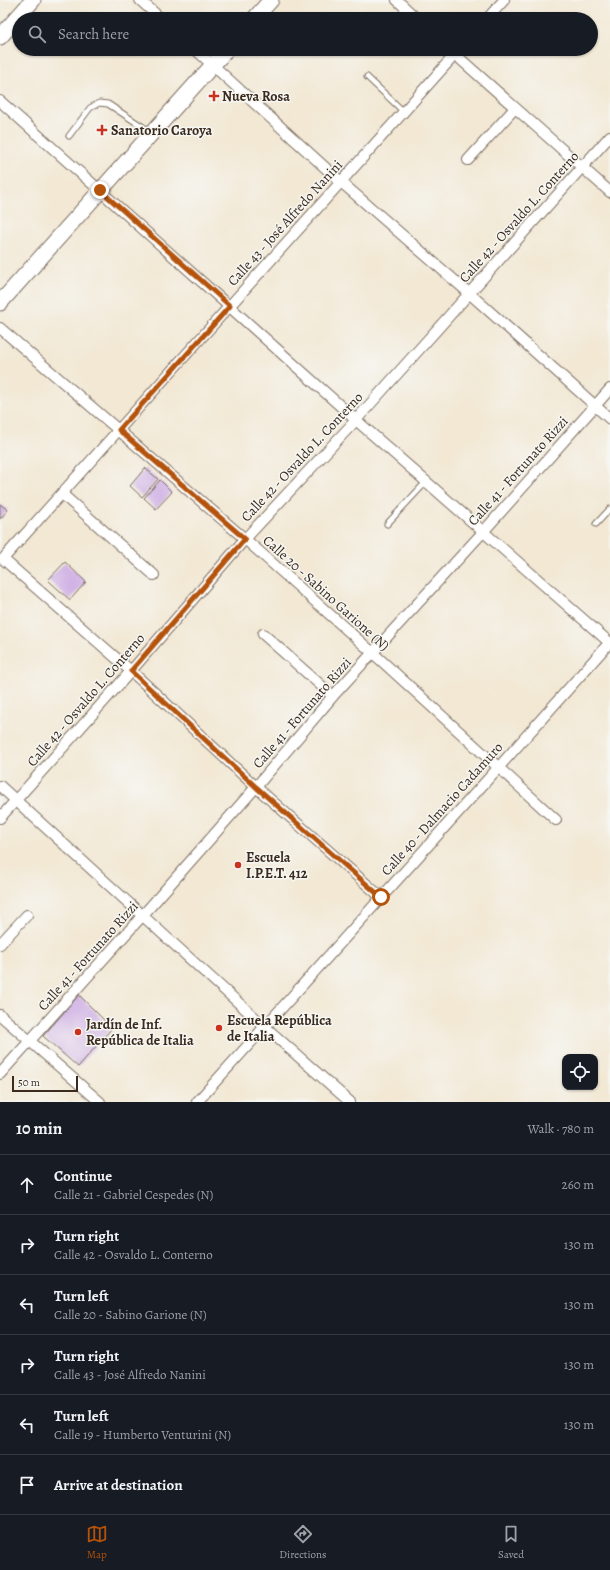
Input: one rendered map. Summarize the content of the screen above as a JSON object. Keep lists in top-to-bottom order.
{
  "streets": {
    "street": [
      "Calle 42 - Osvaldo L. Conterno",
      "Calle 43 - José Alfredo Nanini",
      "Calle 41 - Fortunato Rizzi",
      "Calle 20 - Sabino Garione (N)",
      "Calle 40 - Dalmacio Cadamuro"
    ]
  },
  "crossings": [
    ["Calle 42 - Osvaldo L. Conterno", "Calle 43 - José Alfredo Nanini"],
    ["Calle 42 - Osvaldo L. Conterno", "Calle 20 - Sabino Garione (N)"],
    ["Calle 43 - José Alfredo Nanini", "Calle 20 - Sabino Garione (N)"],
    ["Calle 41 - Fortunato Rizzi", "Calle 20 - Sabino Garione (N)"],
    ["Calle 20 - Sabino Garione (N)", "Calle 40 - Dalmacio Cadamuro"]
  ],
  "places": {
    "health": ["Nueva Rosa", "Sanatorio Caroya"],
    "other": ["Escuela I.P.E.T. 412", "Escuela República de Italia", "Jardín de Inf. República de Italia"]
  },
  "scale_bar": "50 m",
  "page": {
    "search": "Search here",
    "scale": "50 m",
    "heading": ["10 min", "Walk · 780 m"],
    "list": [
      ["Continue", "Calle 21 - Gabriel Cespedes (N)", "260 m"],
      ["Turn right", "Calle 42 - Osvaldo L. Conterno", "130 m"],
      ["Turn left", "Calle 20 - Sabino Garione (N)", "130 m"],
      ["Turn right", "Calle 43 - José Alfredo Nanini", "130 m"],
      ["Turn left", "Calle 19 - Humberto Venturini (N)", "130 m"],
      "Arrive at destination"
    ],
    "nav": ["Map", "Directions", "Saved"]
  }
}
